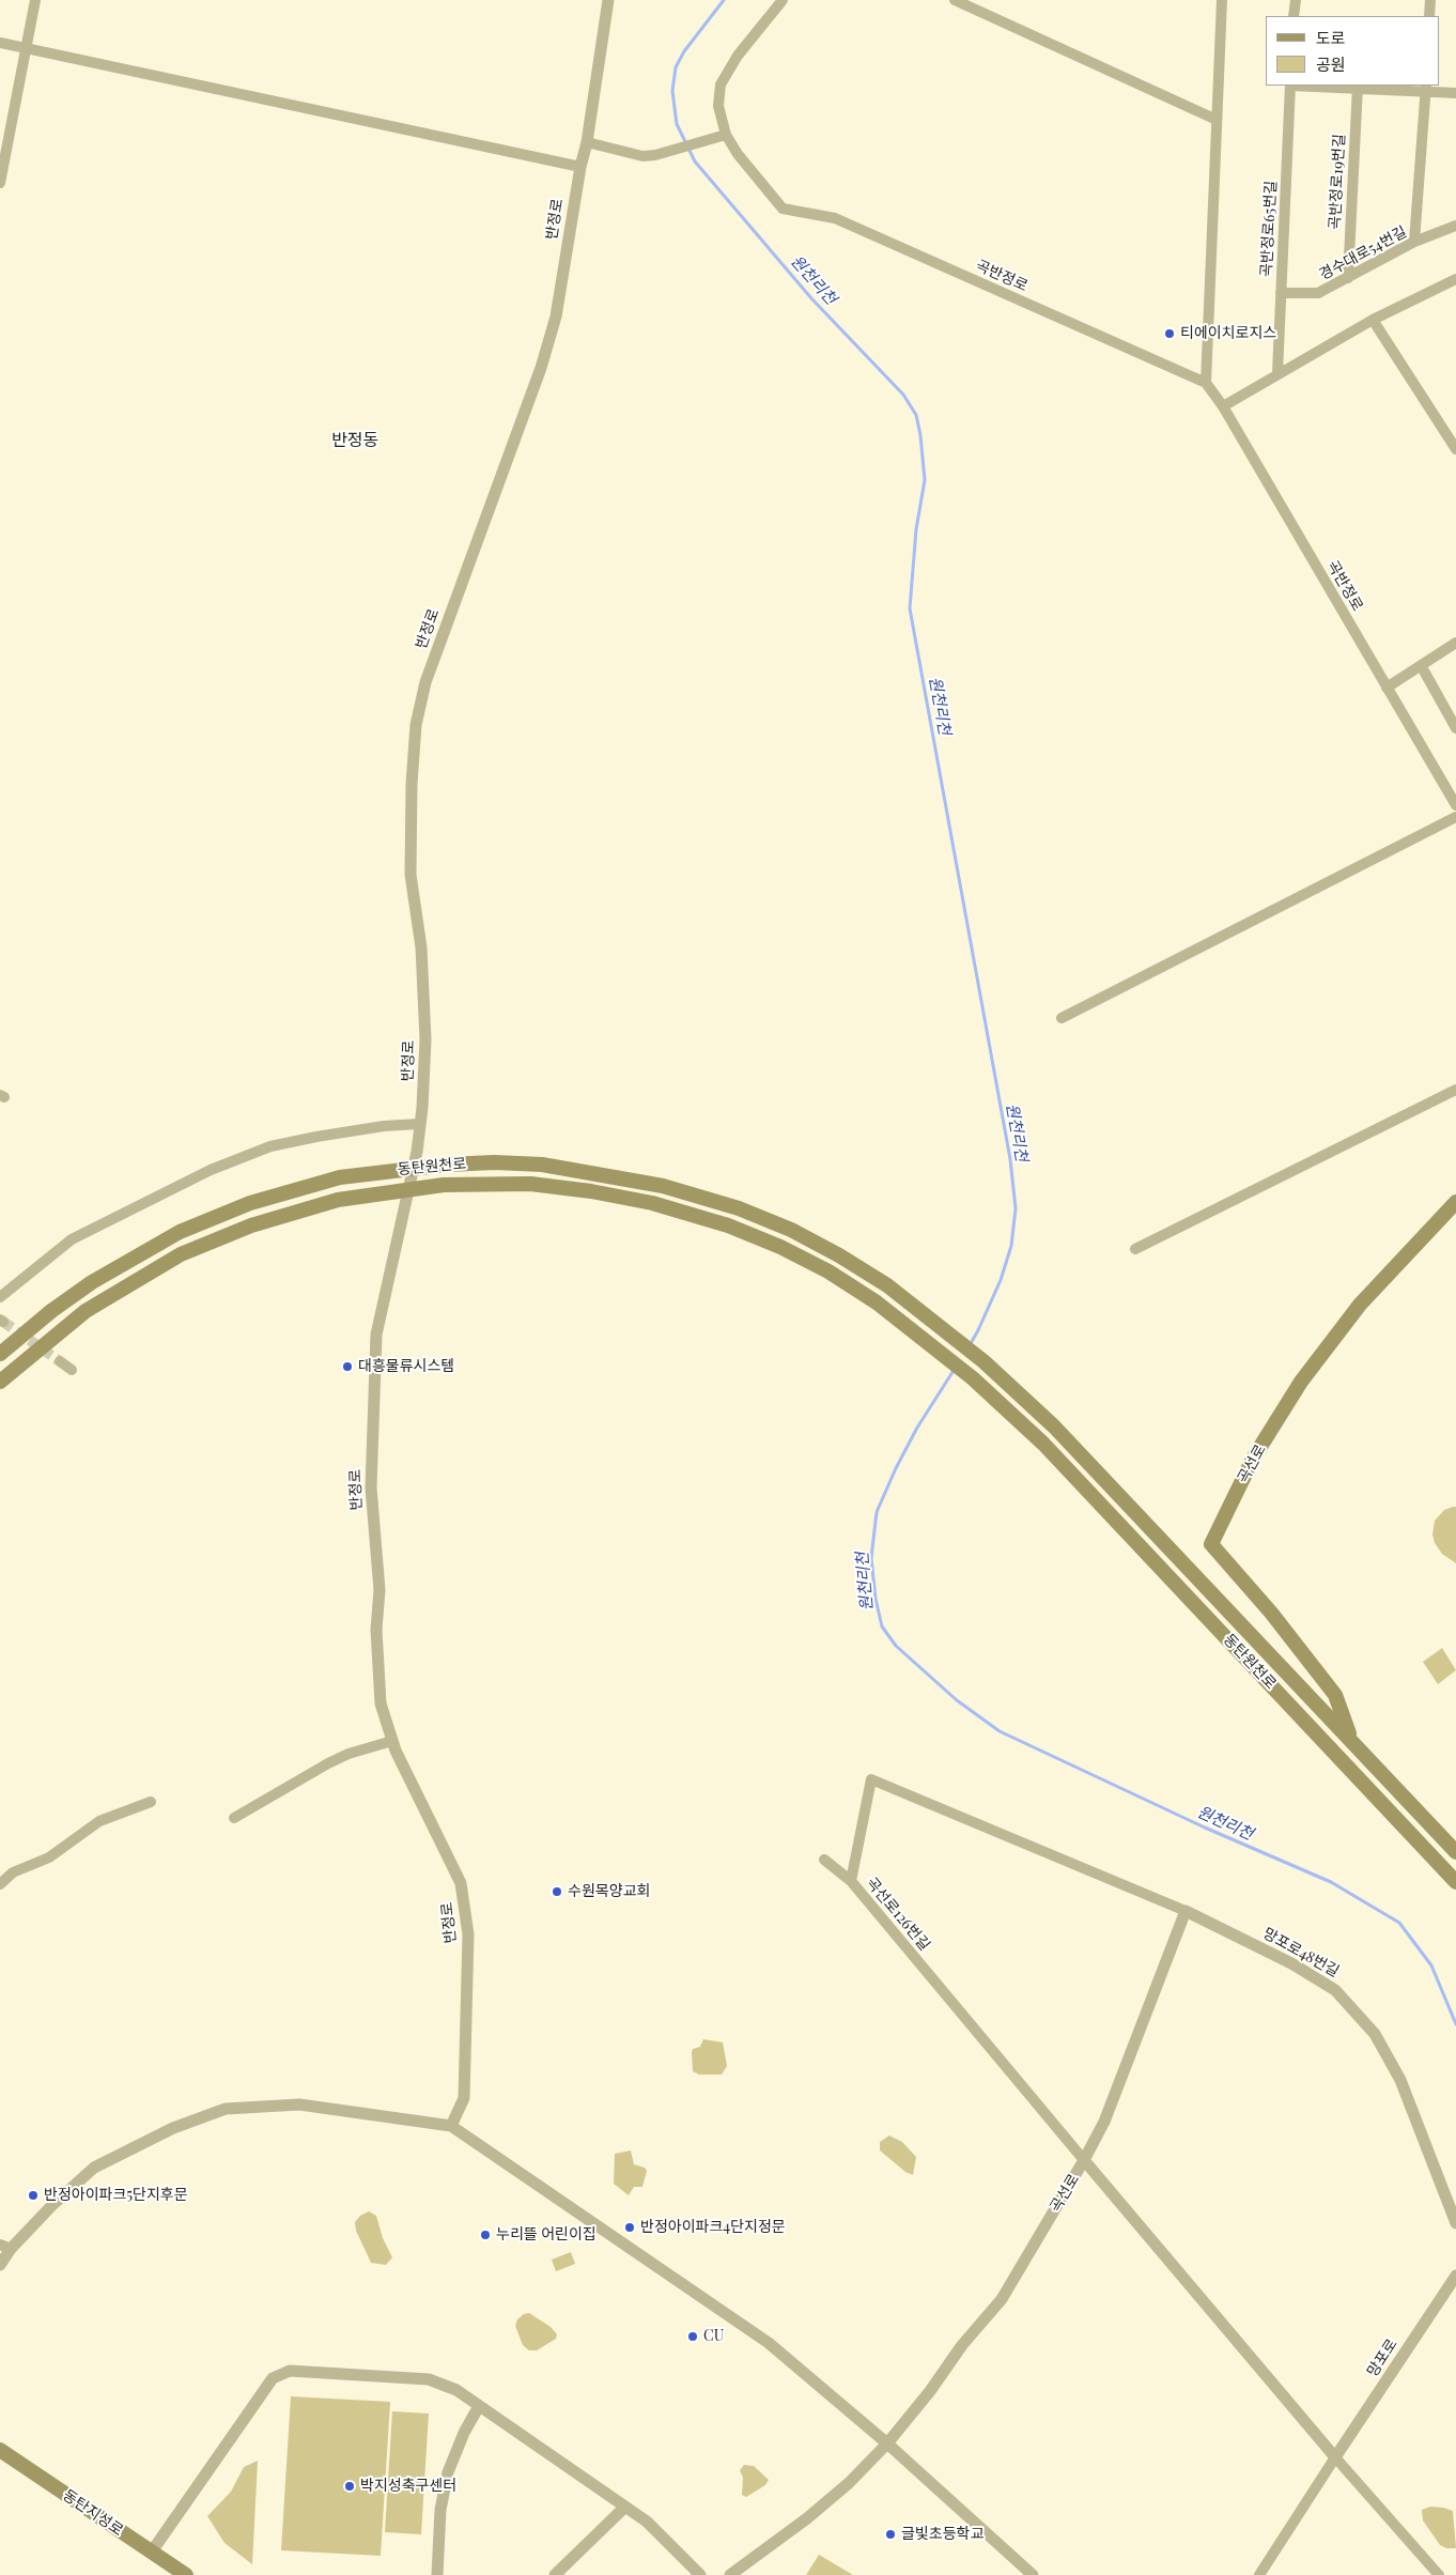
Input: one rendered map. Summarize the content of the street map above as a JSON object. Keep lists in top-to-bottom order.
{
  "streets": {
    "main road": ["동탄원천로", "곡선로", "동탄지성로"],
    "street": [
      "곡반정로19번길",
      "반정로",
      "곡반정로65번길",
      "경수대로54번길",
      "곡반정로",
      "곡선로126번길",
      "망포로48번길",
      "망포로"
    ]
  },
  "crossings": [
    ["곡반정로19번길", "경수대로54번길"],
    ["곡반정로65번길", "경수대로54번길"],
    ["동탄원천로", "곡선로"],
    ["곡선로", "곡선로126번길"],
    ["곡선로", "망포로48번길"],
    ["곡선로126번길", "망포로48번길"]
  ],
  "districts": ["반정동"],
  "water": ["원천리천"],
  "places": [
    "티에이치로지스",
    "대흥물류시스템",
    "수원목양교회",
    "반정아이파크5단지후문",
    "반정아이파크4단지정문",
    "누리뜰 어린이집",
    "CU",
    "박지성축구센터",
    "글빛초등학교"
  ],
  "legend": ["도로", "공원"]
}
